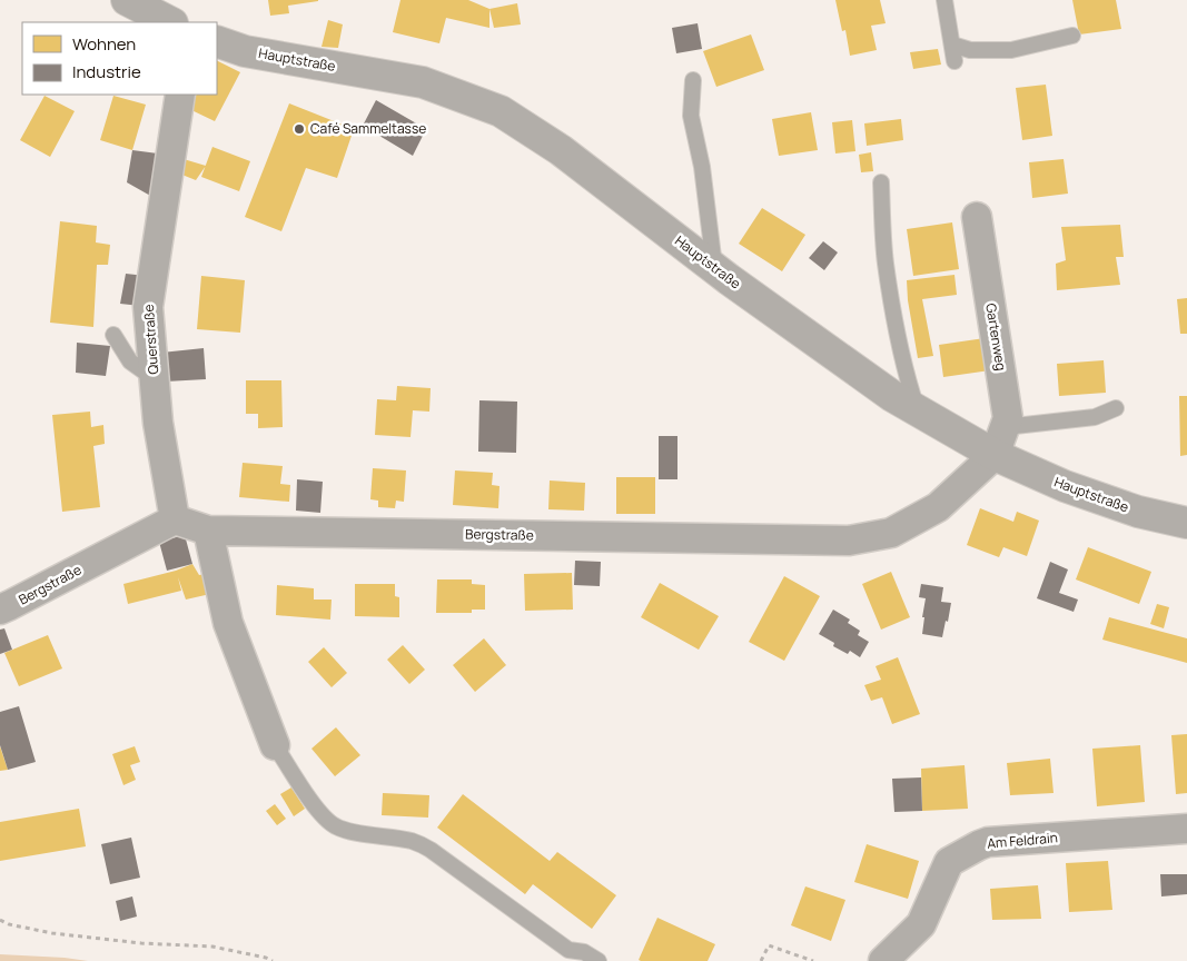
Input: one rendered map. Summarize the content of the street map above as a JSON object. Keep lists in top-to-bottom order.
{
  "streets": {
    "street": [
      "Hauptstraße",
      "Gartenweg",
      "Querstraße",
      "Bergstraße",
      "Am Feldrain"
    ]
  },
  "crossings": [
    ["Hauptstraße", "Gartenweg"],
    ["Hauptstraße", "Bergstraße"],
    ["Gartenweg", "Bergstraße"],
    ["Querstraße", "Bergstraße"]
  ],
  "places": ["Café Sammeltasse"],
  "legend": ["Wohnen", "Industrie"]
}
